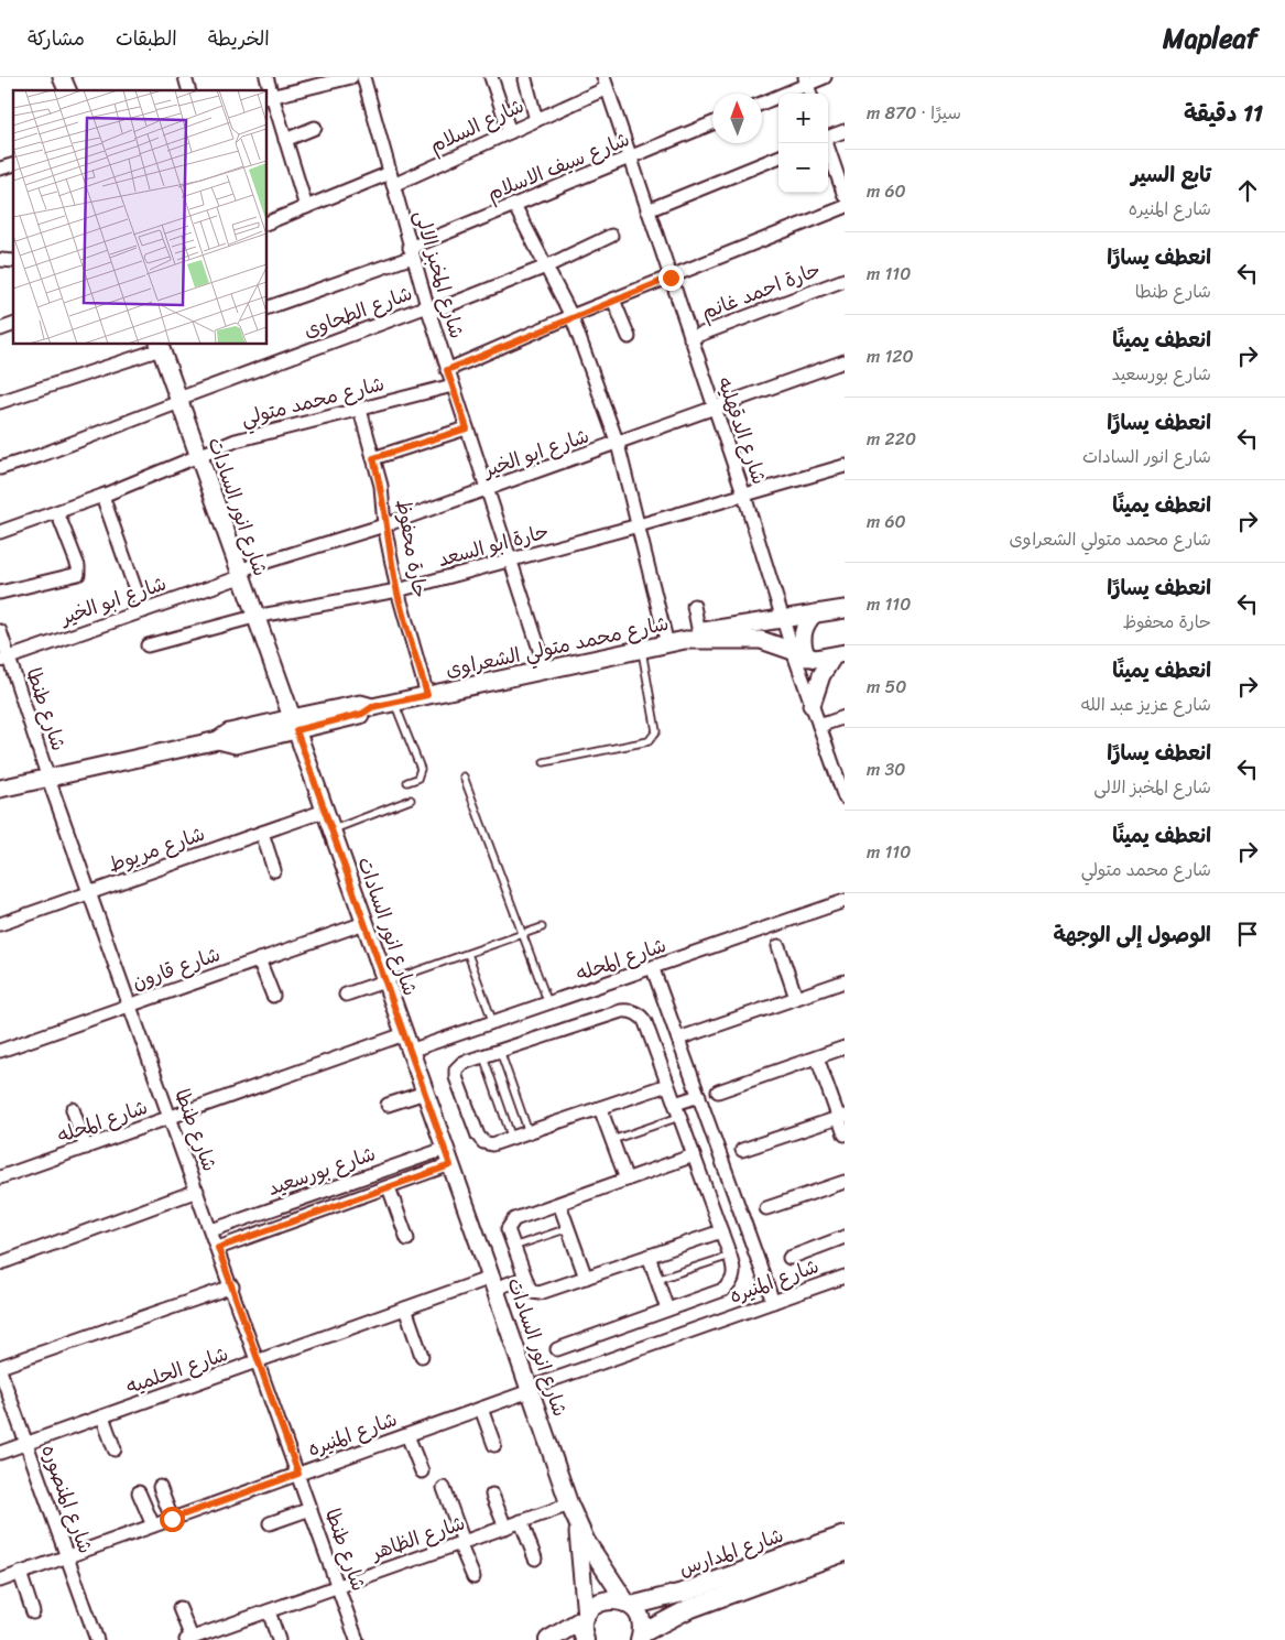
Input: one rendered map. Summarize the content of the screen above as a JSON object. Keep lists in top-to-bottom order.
{
  "streets": {
    "main road": ["شارع المدارس"],
    "street": [
      "شارع السلام",
      "شارع سيف الاسلام",
      "شارع المخبز الالى",
      "حارة احمد غانم",
      "شارع الطحاوى",
      "شارع محمد متولي",
      "شارع الدقهليه",
      "شارع ابو الخير",
      "شارع انور السادات",
      "حارة ابو السعد",
      "حارة محفوظ",
      "شارع محمد متولي الشعراوى",
      "شارع طنطا",
      "شارع مريوط",
      "شارع المحله",
      "شارع قارون",
      "شارع بورسعيد",
      "شارع المنيره",
      "شارع الحلميه",
      "شارع المنصوره",
      "شارع الظاهر"
    ]
  },
  "crossings": [
    ["شارع السلام", "شارع المخبز الالى"],
    ["شارع السلام", "شارع الدقهليه"],
    ["شارع سيف الاسلام", "شارع المخبز الالى"],
    ["شارع سيف الاسلام", "شارع الدقهليه"],
    ["شارع المخبز الالى", "شارع الطحاوى"],
    ["شارع المخبز الالى", "شارع محمد متولي"],
    ["شارع المخبز الالى", "شارع ابو الخير"],
    ["شارع المخبز الالى", "حارة ابو السعد"],
    ["شارع المخبز الالى", "شارع محمد متولي الشعراوى"],
    ["حارة احمد غانم", "شارع الدقهليه"],
    ["شارع الطحاوى", "شارع انور السادات"],
    ["شارع محمد متولي", "شارع انور السادات"],
    ["شارع محمد متولي", "حارة محفوظ"],
    ["شارع الدقهليه", "شارع ابو الخير"],
    ["شارع الدقهليه", "حارة ابو السعد"],
    ["شارع الدقهليه", "شارع محمد متولي الشعراوى"],
    ["شارع ابو الخير", "شارع انور السادات"],
    ["شارع ابو الخير", "حارة محفوظ"],
    ["شارع ابو الخير", "شارع طنطا"],
    ["شارع انور السادات", "حارة ابو السعد"],
    ["شارع انور السادات", "شارع محمد متولي الشعراوى"],
    ["شارع انور السادات", "شارع مريوط"],
    ["شارع انور السادات", "شارع المحله"],
    ["شارع انور السادات", "شارع قارون"],
    ["شارع انور السادات", "شارع بورسعيد"],
    ["شارع انور السادات", "شارع المنيره"],
    ["شارع انور السادات", "شارع الحلميه"],
    ["شارع انور السادات", "شارع الظاهر"],
    ["شارع انور السادات", "شارع المدارس"],
    ["حارة ابو السعد", "حارة محفوظ"],
    ["حارة محفوظ", "شارع محمد متولي الشعراوى"],
    ["شارع محمد متولي الشعراوى", "شارع طنطا"],
    ["شارع طنطا", "شارع مريوط"],
    ["شارع طنطا", "شارع المحله"],
    ["شارع طنطا", "شارع قارون"],
    ["شارع طنطا", "شارع بورسعيد"],
    ["شارع طنطا", "شارع المنيره"],
    ["شارع طنطا", "شارع الحلميه"],
    ["شارع طنطا", "شارع الظاهر"],
    ["شارع المنيره", "شارع المنصوره"],
    ["شارع الحلميه", "شارع المنصوره"]
  ],
  "north": "top",
  "page": {
    "header": "Mapleaf",
    "nav": ["الخريطة", "الطبقات", "مشاركة"],
    "heading": ["11 دقيقة", "سيرًا · 870 m"],
    "map_buttons": ["+", "−"],
    "list": [
      ["تابع السير", "شارع المنيره", "60 m"],
      ["انعطف يسارًا", "شارع طنطا", "110 m"],
      ["انعطف يمينًا", "شارع بورسعيد", "120 m"],
      ["انعطف يسارًا", "شارع انور السادات", "220 m"],
      ["انعطف يمينًا", "شارع محمد متولي الشعراوى", "60 m"],
      ["انعطف يسارًا", "حارة محفوظ", "110 m"],
      ["انعطف يمينًا", "شارع عزيز عبد الله", "50 m"],
      ["انعطف يسارًا", "شارع المخبز الالى", "30 m"],
      ["انعطف يمينًا", "شارع محمد متولي", "110 m"],
      "الوصول إلى الوجهة"
    ]
  }
}
